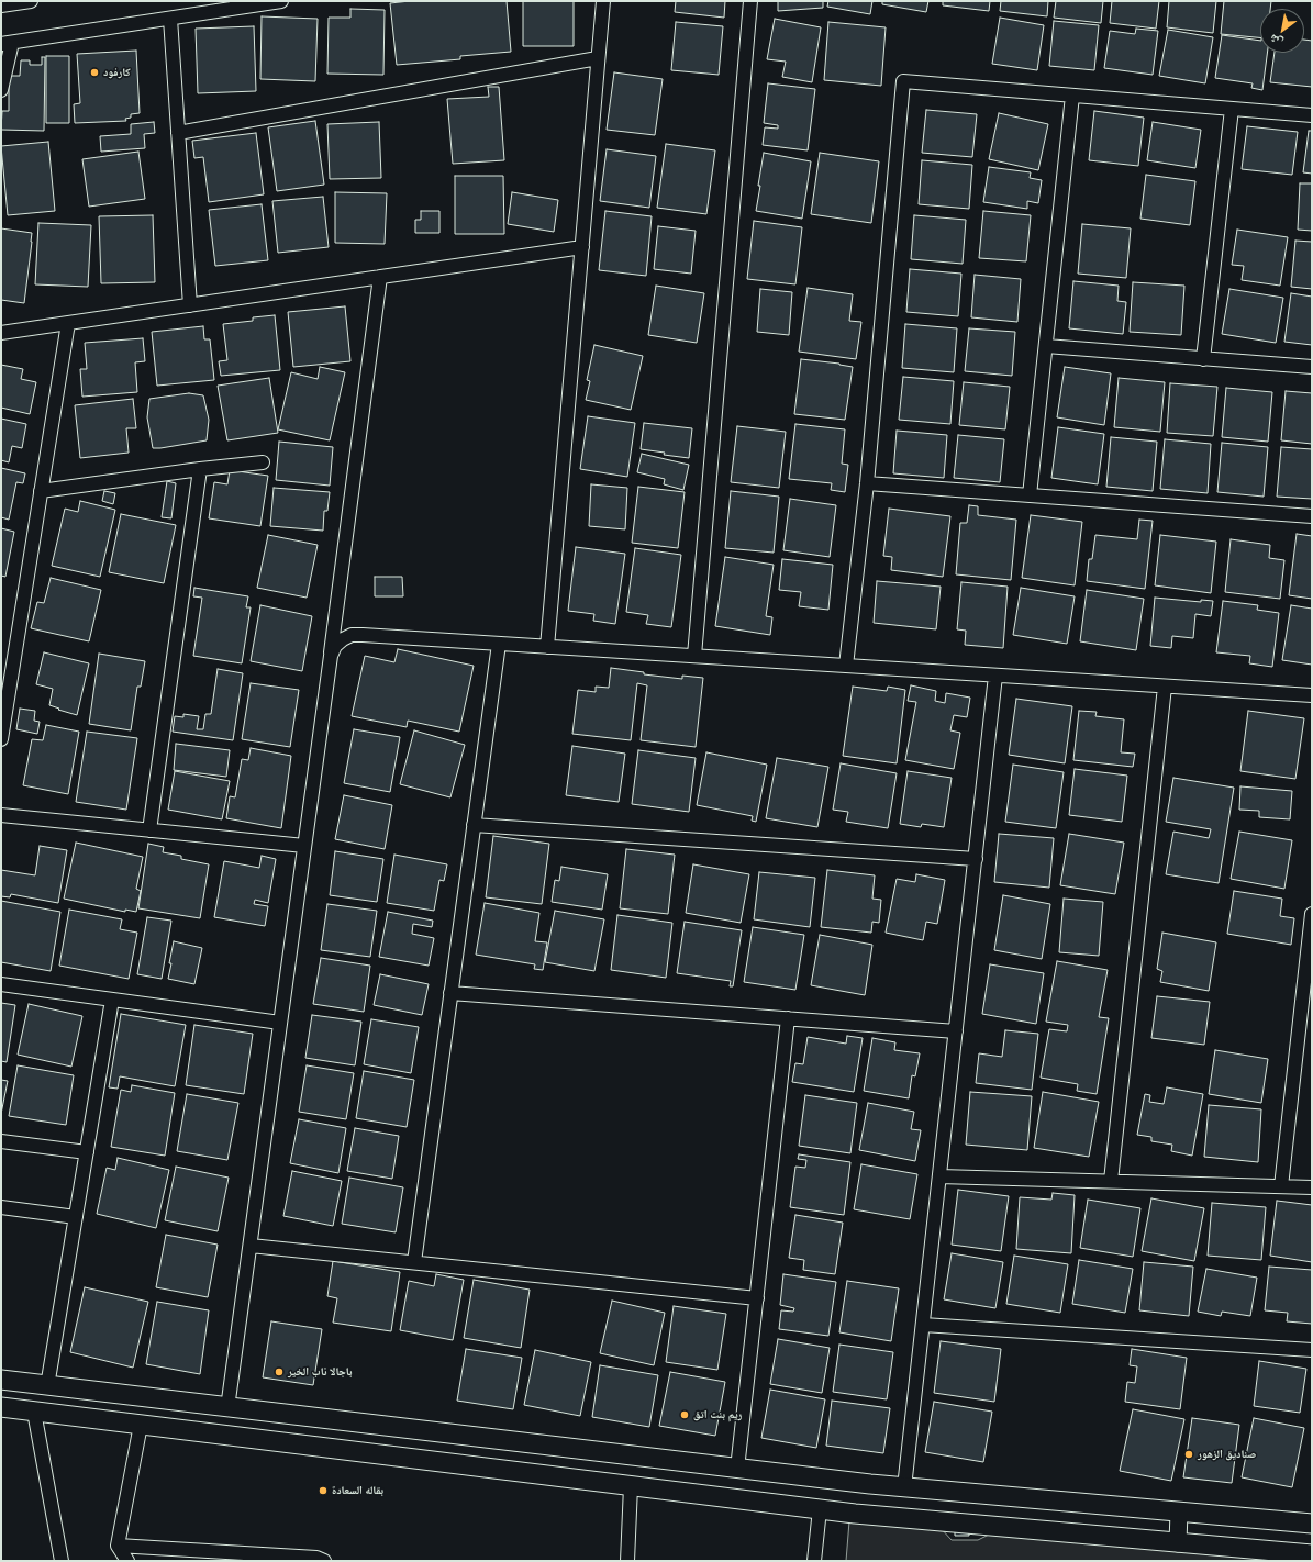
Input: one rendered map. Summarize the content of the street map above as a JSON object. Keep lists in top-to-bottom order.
{
  "places": [
    "كارفود",
    "باجالا ناب الخير",
    "ريم بنت اتق",
    "صناديق الزهور",
    "بقاله السعادة"
  ],
  "north": "bottom left"
}
